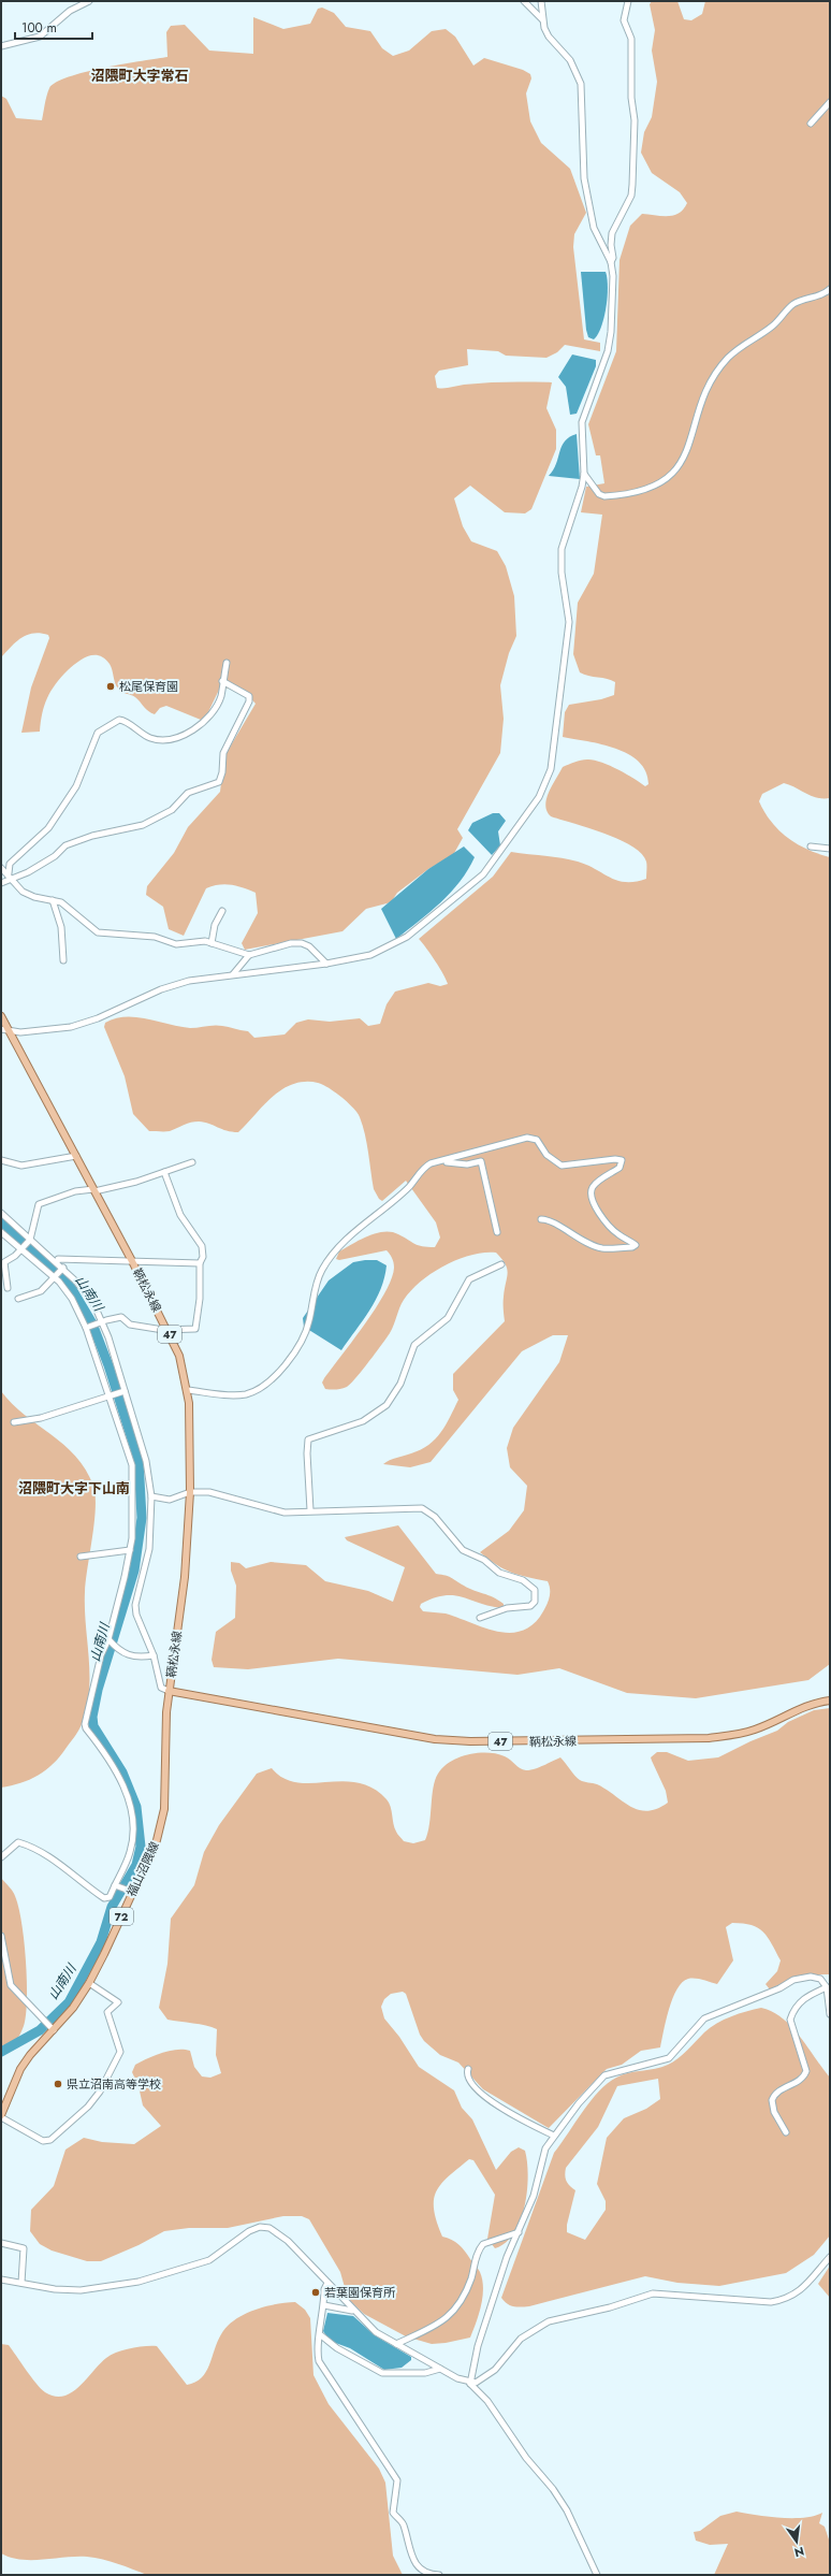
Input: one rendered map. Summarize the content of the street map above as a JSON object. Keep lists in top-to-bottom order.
{
  "streets": {
    "main road": [
      "鞆松永線",
      "47",
      "福山沼隈線",
      "72"
    ]
  },
  "crossings": [
    ["鞆松永線", "福山沼隈線"]
  ],
  "districts": ["沼隈町大字常石", "沼隈町大字下山南"],
  "water": ["山南川"],
  "places": ["松尾保育園", "県立沼南高等学校", "若葉園保育所"],
  "scale_bar": "100 m",
  "north": "bottom"
}
